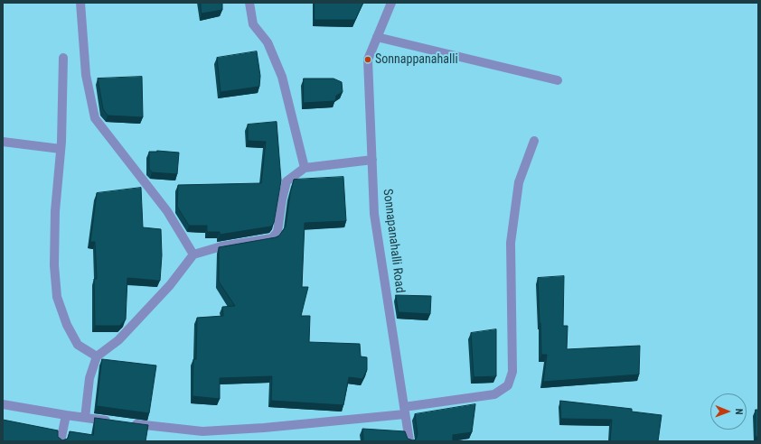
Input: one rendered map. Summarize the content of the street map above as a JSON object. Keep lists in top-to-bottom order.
{
  "streets": {
    "street": ["Sonnapanahalli Road"]
  },
  "places": ["Sonnappanahalli"],
  "north": "right"
}
